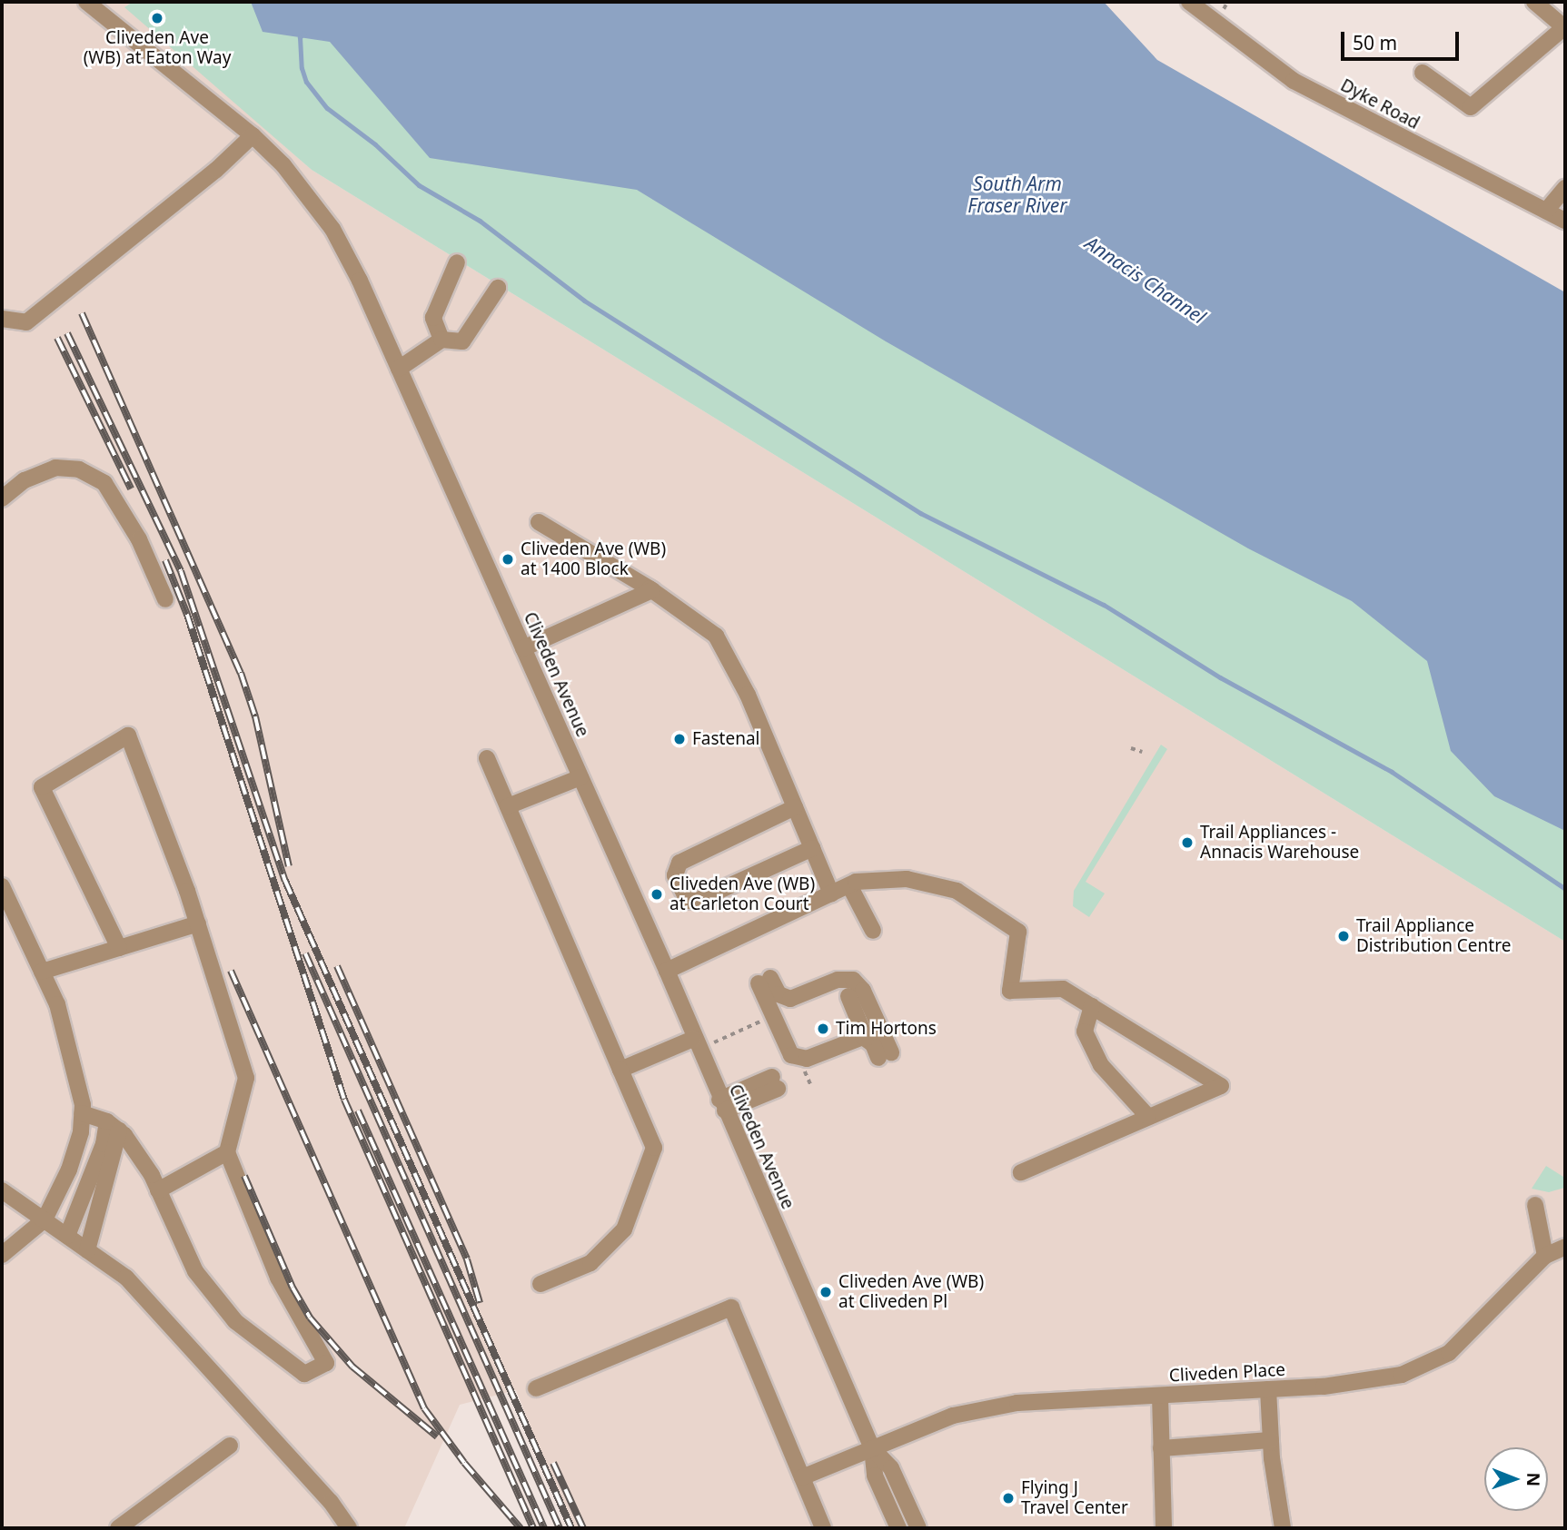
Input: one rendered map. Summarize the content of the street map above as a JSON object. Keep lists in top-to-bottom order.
{
  "streets": {
    "street": ["Dyke Road", "Cliveden Avenue", "Cliveden Place"]
  },
  "crossings": [
    ["Cliveden Avenue", "Cliveden Place"]
  ],
  "water": ["South Arm Fraser River", "Annacis Channel"],
  "places": [
    "Cliveden Ave (WB) at Eaton Way",
    "Cliveden Ave (WB) at 1400 Block",
    "Fastenal",
    "Trail Appliances - Annacis Warehouse",
    "Cliveden Ave (WB) at Carleton Court",
    "Trail Appliance Distribution Centre",
    "Tim Hortons",
    "Cliveden Ave (WB) at Cliveden Pl",
    "Flying J Travel Center"
  ],
  "scale_bar": "50 m",
  "north": "right"
}
